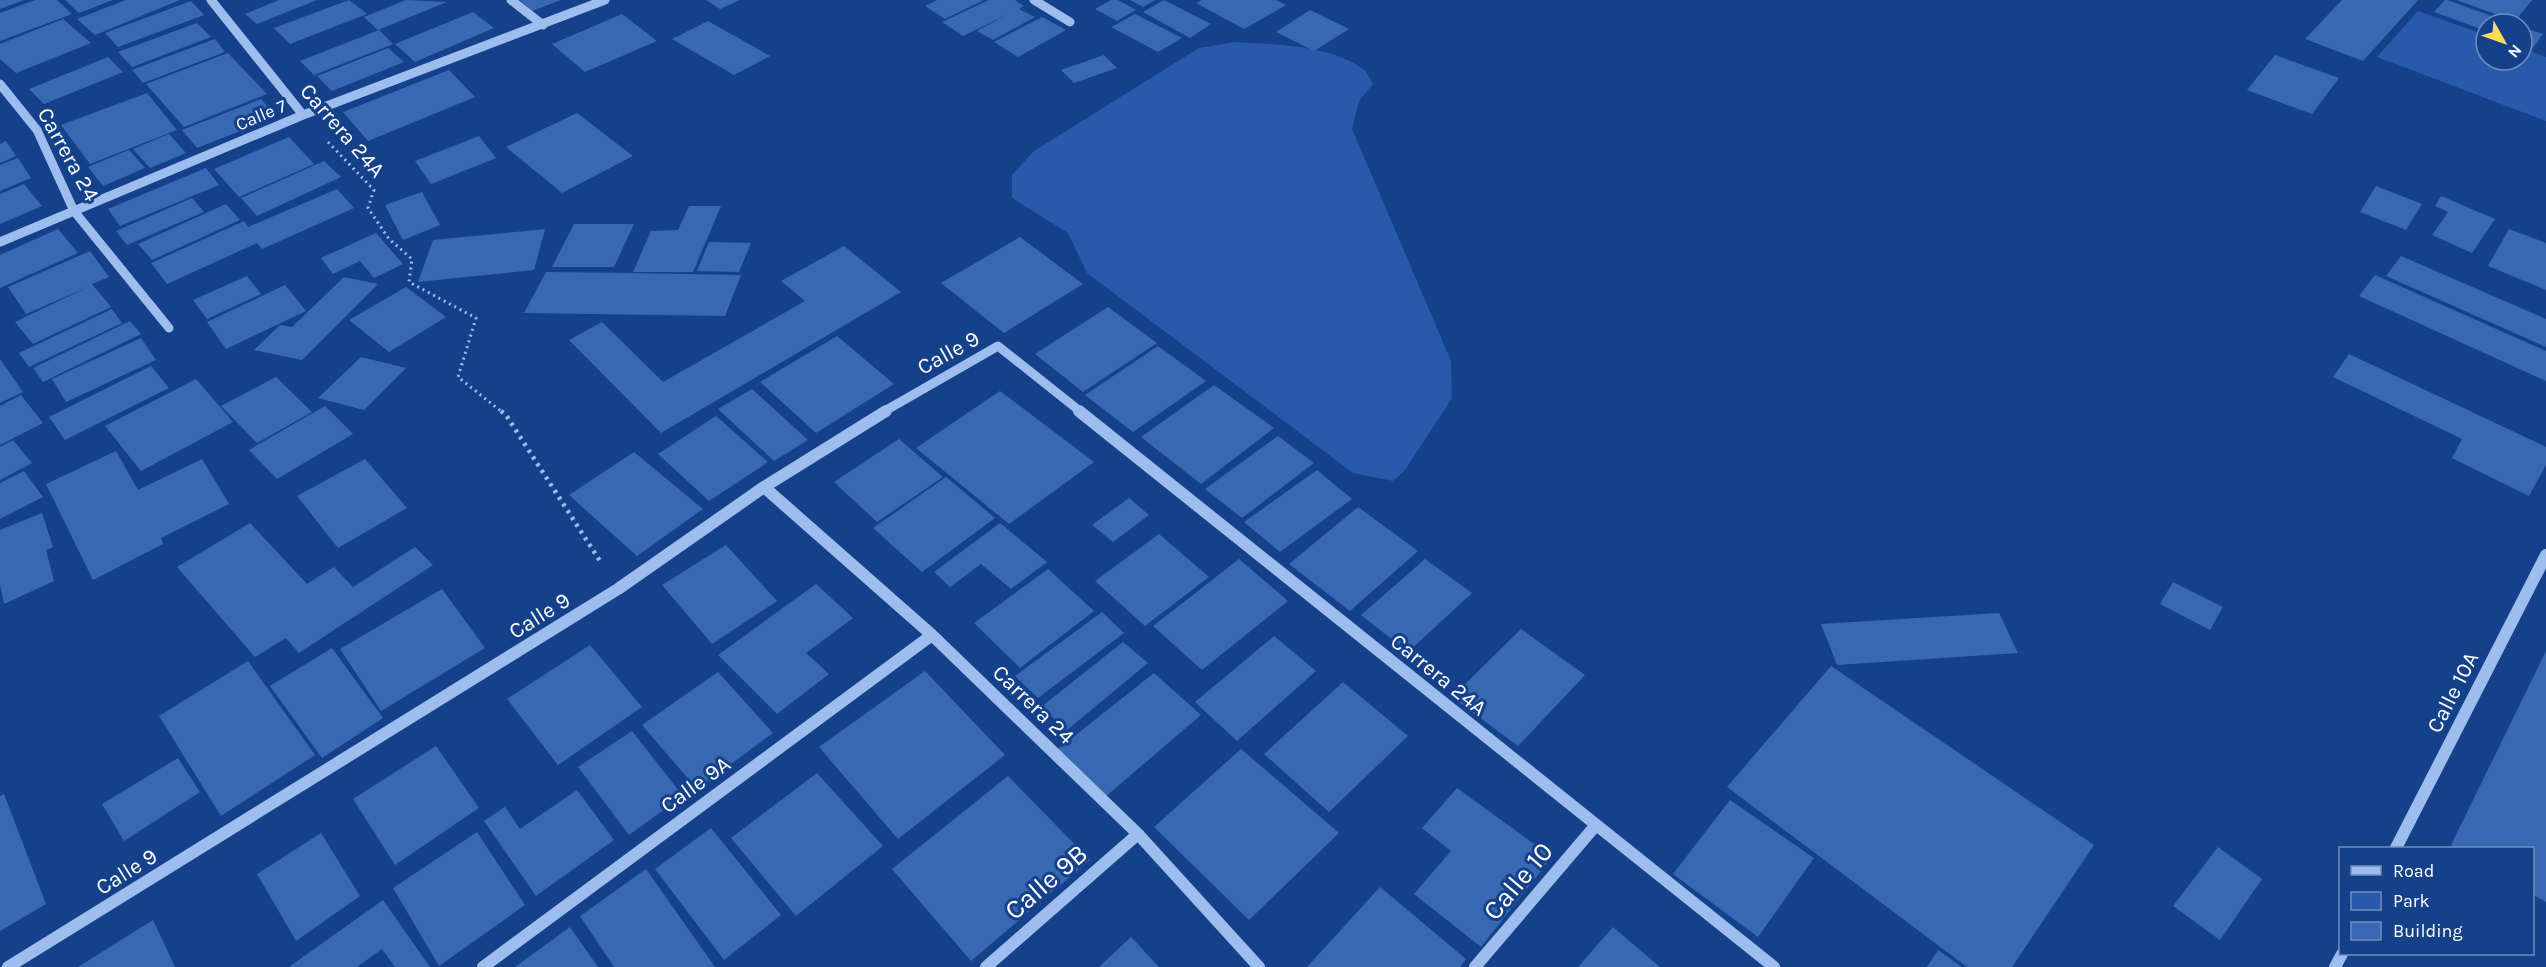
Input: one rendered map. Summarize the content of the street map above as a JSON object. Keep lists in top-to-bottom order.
{
  "streets": {
    "street": [
      "Calle 7",
      "Carrera 24A",
      "Carrera 24",
      "Calle 9",
      "Calle 10A",
      "Calle 9A",
      "Calle 10",
      "Calle 9B"
    ]
  },
  "crossings": [
    ["Calle 7", "Carrera 24A"],
    ["Calle 7", "Carrera 24"],
    ["Carrera 24A", "Calle 9"],
    ["Carrera 24A", "Calle 10"],
    ["Carrera 24", "Calle 9"],
    ["Carrera 24", "Calle 9A"],
    ["Carrera 24", "Calle 9B"]
  ],
  "legend": ["Road", "Park", "Building"],
  "north": "bottom right"
}
